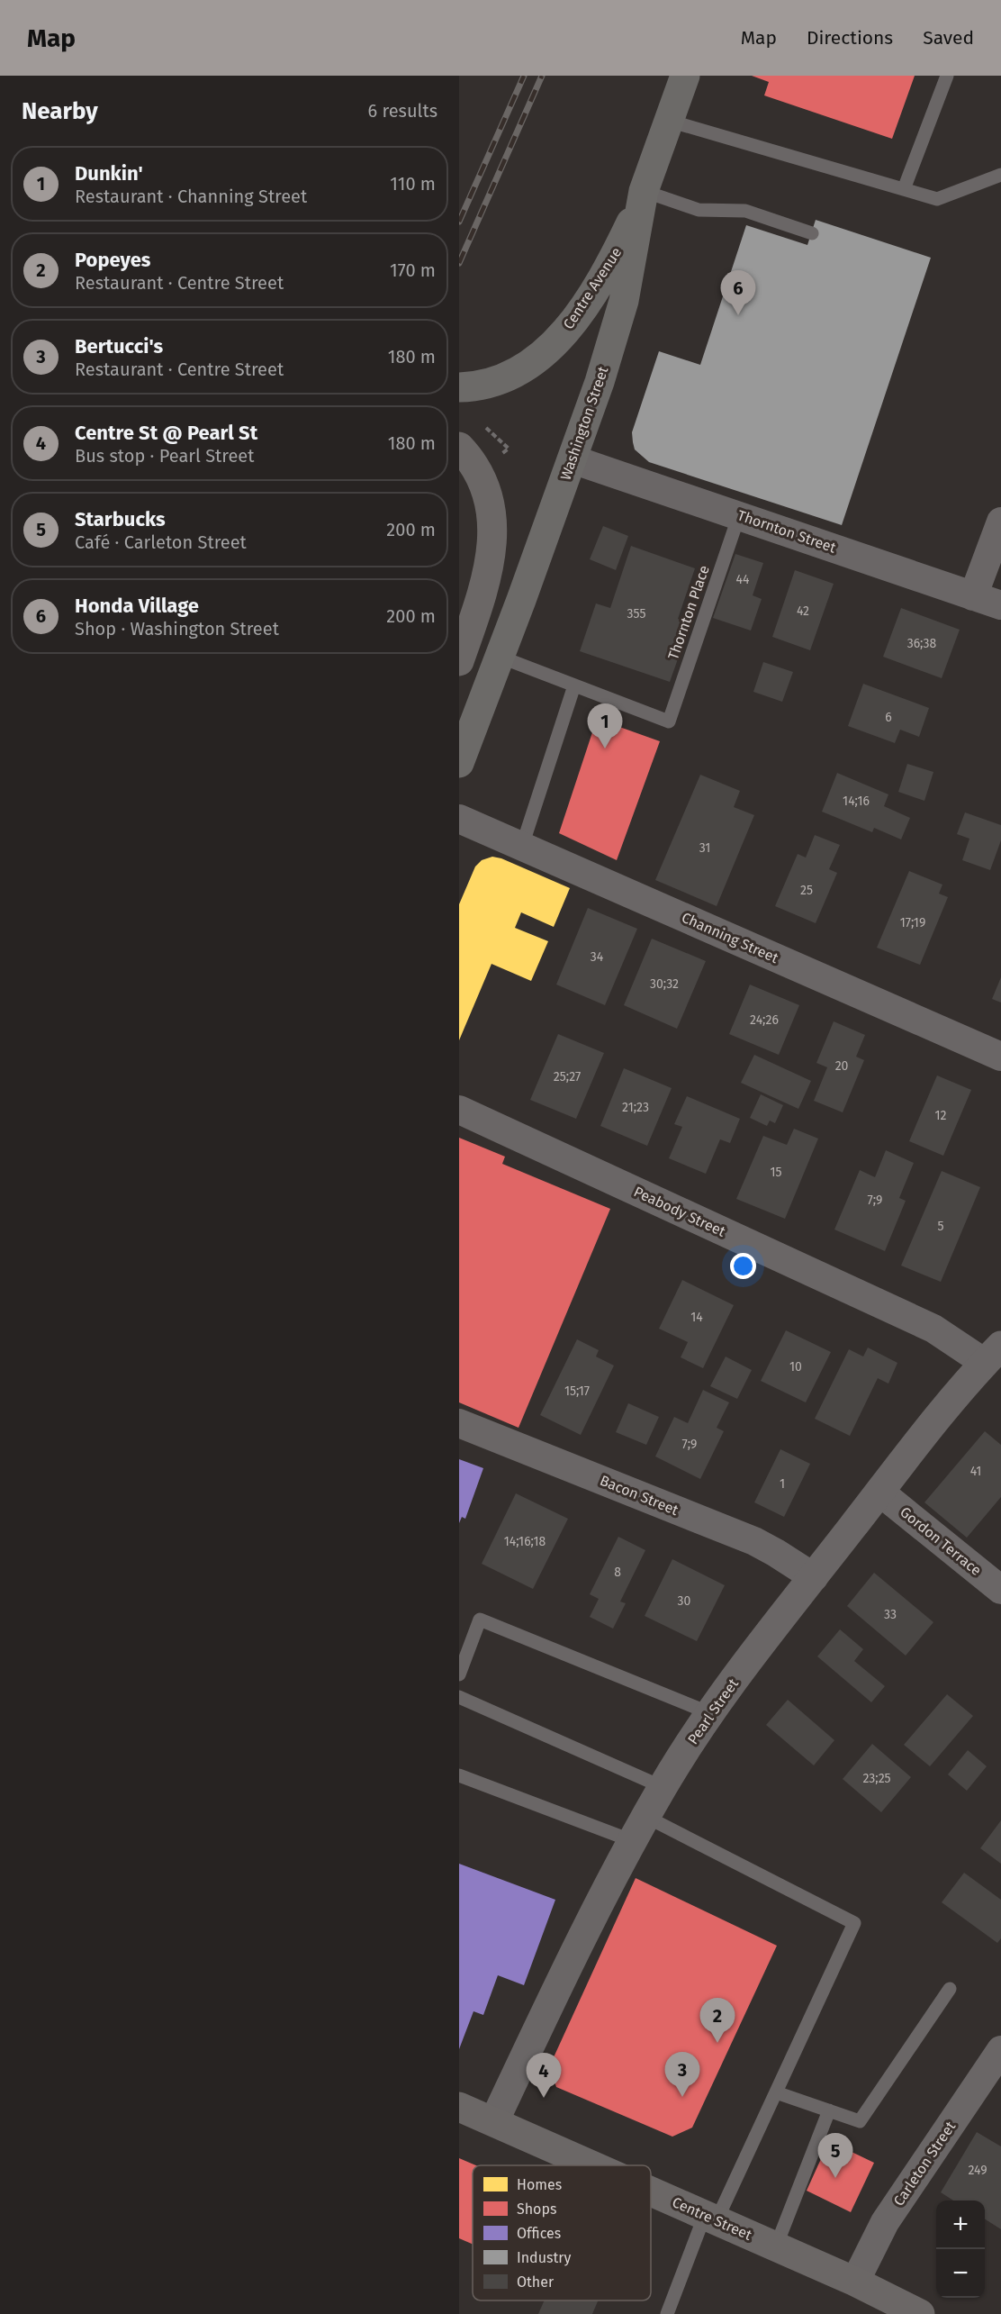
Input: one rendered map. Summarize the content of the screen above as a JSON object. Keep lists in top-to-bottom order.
{
  "streets": {
    "main road": ["Centre Avenue", "Washington Street", "Centre Street"],
    "street": [
      "Thornton Street",
      "Channing Street",
      "Peabody Street",
      "Bacon Street",
      "Gordon Terrace",
      "Pearl Street",
      "Carleton Street"
    ],
    "lane": ["Thornton Place"]
  },
  "crossings": [
    ["Centre Avenue", "Washington Street"],
    ["Washington Street", "Thornton Street"],
    ["Thornton Street", "Thornton Place"],
    ["Peabody Street", "Pearl Street"],
    ["Bacon Street", "Pearl Street"],
    ["Gordon Terrace", "Pearl Street"],
    ["Pearl Street", "Centre Street"],
    ["Carleton Street", "Centre Street"]
  ],
  "house_numbers": [
    "44",
    "42",
    "355",
    "36;38",
    "6",
    "14;16",
    "31",
    "25",
    "17;19",
    "34",
    "30;32",
    "24;26",
    "20",
    "25;27",
    "21;23",
    "12",
    "15",
    "7;9",
    "5",
    "14",
    "10",
    "15;17",
    "7;9",
    "41",
    "1",
    "14;16;18",
    "8",
    "30",
    "33",
    "23;25",
    "249"
  ],
  "legend": [
    "Homes",
    "Shops",
    "Offices",
    "Industry",
    "Other"
  ],
  "page": {
    "header": "Map",
    "nav": ["Map", "Directions", "Saved"],
    "heading": ["Nearby", "6 results"],
    "list": [
      {
        "mark": "1",
        "name": "Dunkin'",
        "note": "Restaurant · Channing Street",
        "value": "110 m"
      },
      {
        "mark": "2",
        "name": "Popeyes",
        "note": "Restaurant · Centre Street",
        "value": "170 m"
      },
      {
        "mark": "3",
        "name": "Bertucci's",
        "note": "Restaurant · Centre Street",
        "value": "180 m"
      },
      {
        "mark": "4",
        "name": "Centre St @ Pearl St",
        "note": "Bus stop · Pearl Street",
        "value": "180 m"
      },
      {
        "mark": "5",
        "name": "Starbucks",
        "note": "Café · Carleton Street",
        "value": "200 m"
      },
      {
        "mark": "6",
        "name": "Honda Village",
        "note": "Shop · Washington Street",
        "value": "200 m"
      }
    ],
    "pins": [
      "6",
      "1",
      "2",
      "3",
      "4",
      "5"
    ],
    "map_buttons": ["+", "−"]
  }
}
